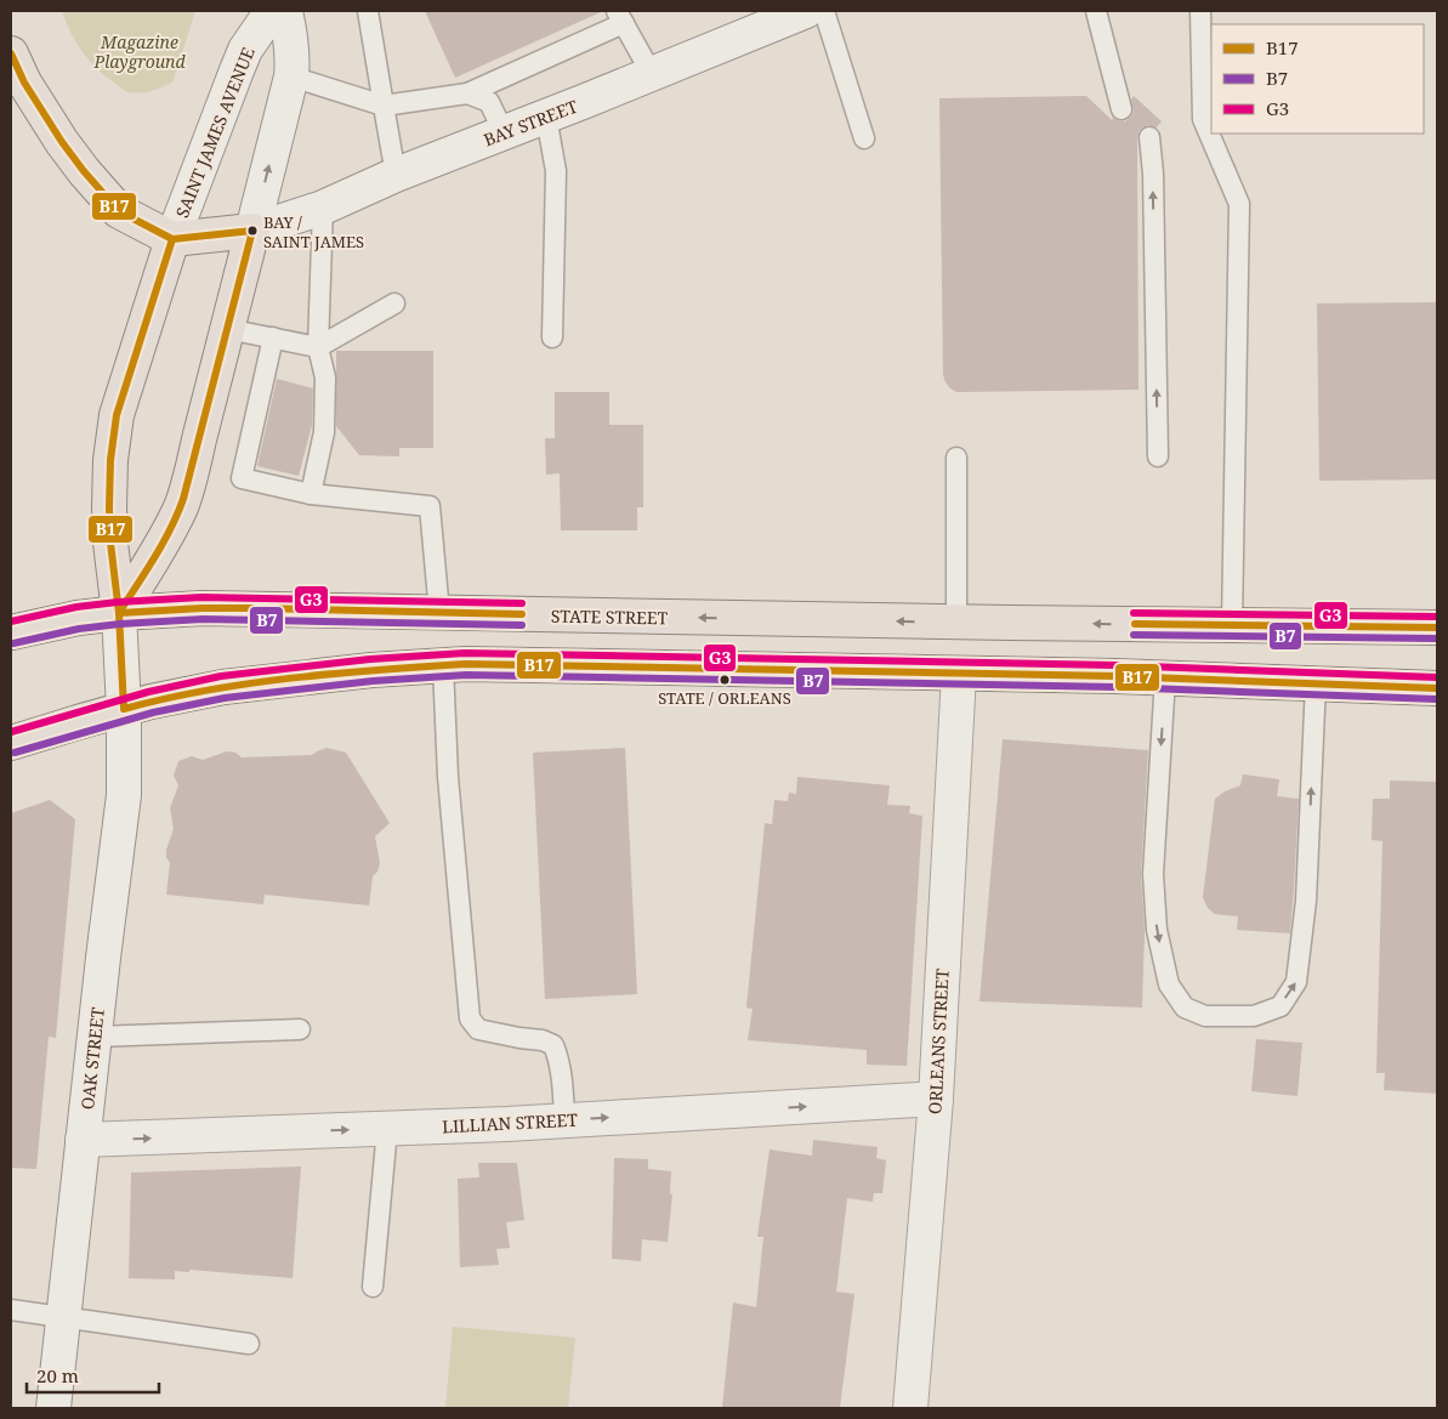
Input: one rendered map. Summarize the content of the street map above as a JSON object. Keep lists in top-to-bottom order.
{
  "streets": {
    "main road": [
      "BAY STREET",
      "SAINT JAMES AVENUE",
      "STATE STREET",
      "ORLEANS STREET",
      "OAK STREET",
      "LILLIAN STREET"
    ]
  },
  "crossings": [
    ["SAINT JAMES AVENUE", "STATE STREET"],
    ["SAINT JAMES AVENUE", "OAK STREET"],
    ["ORLEANS STREET", "LILLIAN STREET"],
    ["OAK STREET", "LILLIAN STREET"]
  ],
  "one_way": ["LILLIAN STREET"],
  "parks": ["Magazine Playground"],
  "places": ["BAY / SAINT JAMES", "STATE / ORLEANS"],
  "lines": ["transit line B17", "transit line G3", "transit line B7"],
  "legend": ["B17", "B7", "G3"],
  "scale_bar": "20 m"
}
